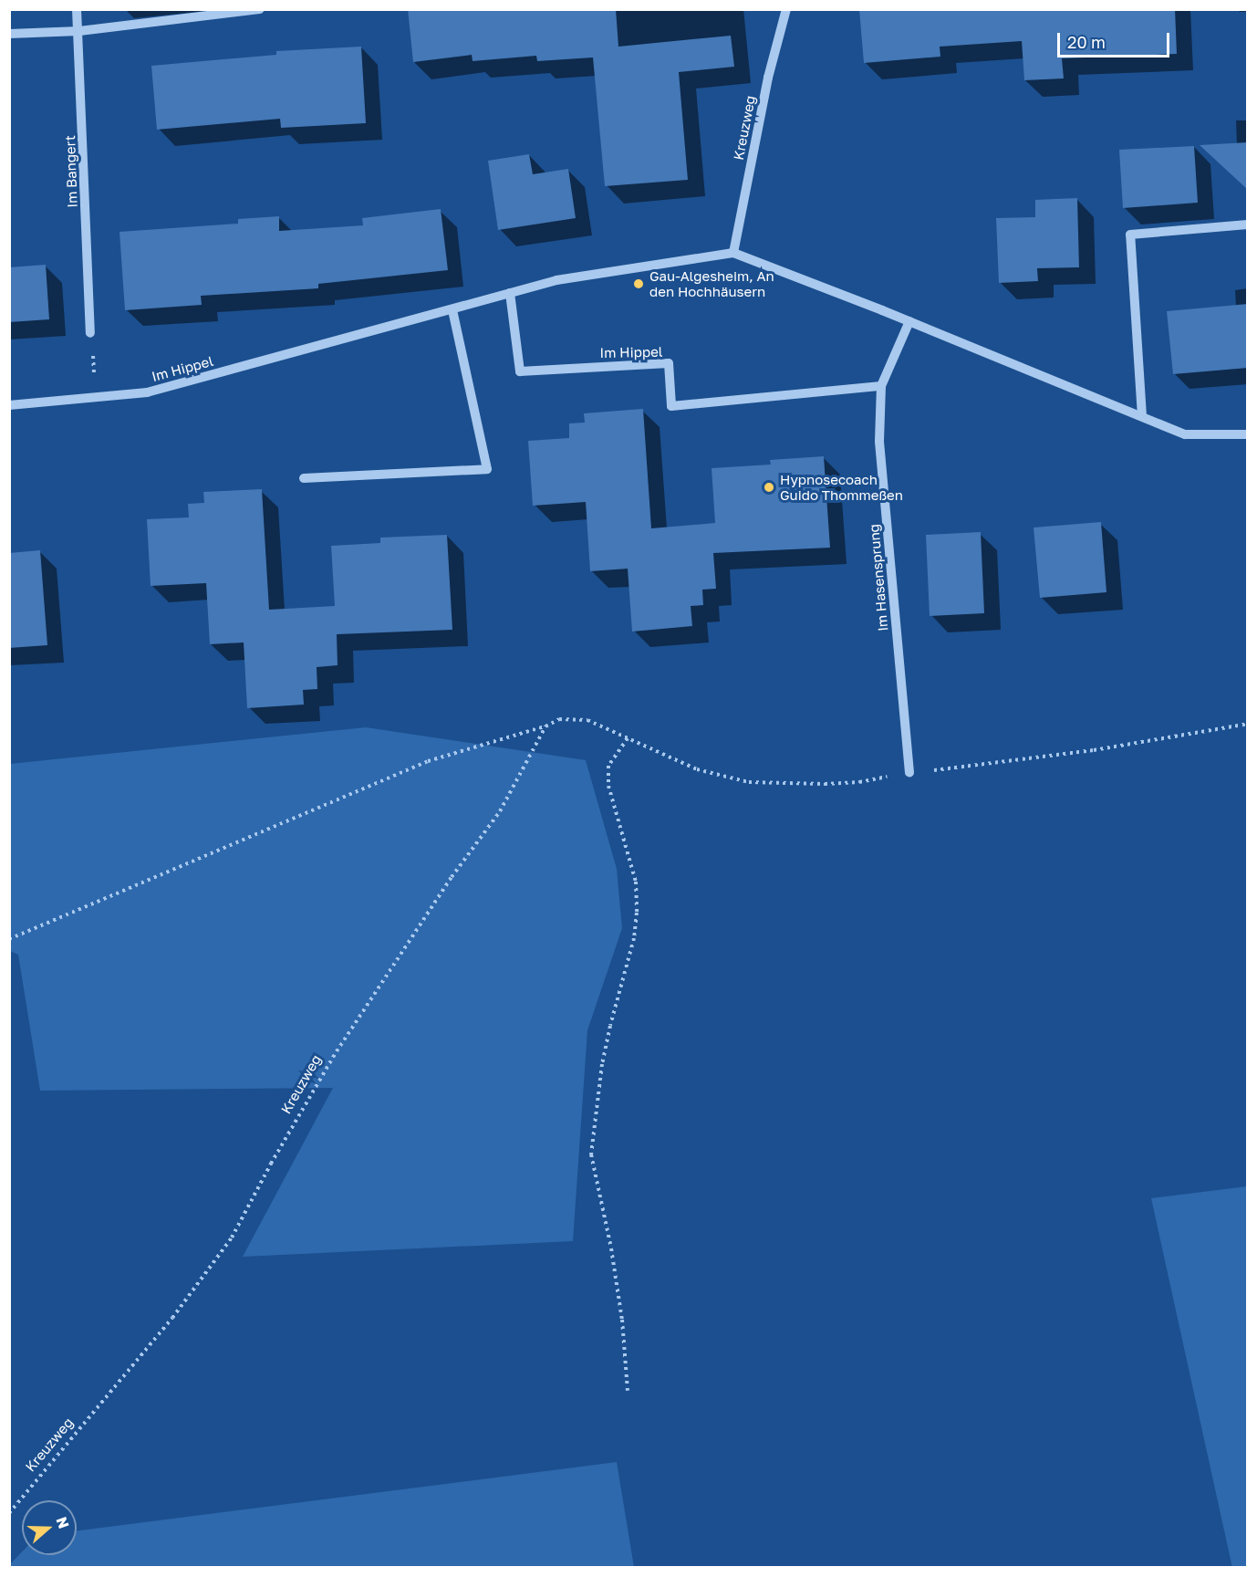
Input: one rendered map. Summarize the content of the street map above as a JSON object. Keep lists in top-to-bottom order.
{
  "streets": {
    "street": [
      "Kreuzweg",
      "Im Bangert",
      "Im Hippel",
      "Im Hasensprung"
    ]
  },
  "crossings": [
    ["Kreuzweg", "Im Hippel"],
    ["Im Hippel", "Im Hasensprung"]
  ],
  "places": ["Gau-Algesheim, An den Hochhäusern", "Hypnosecoach Guido Thommeßen"],
  "scale_bar": "20 m",
  "north": "right"
}
